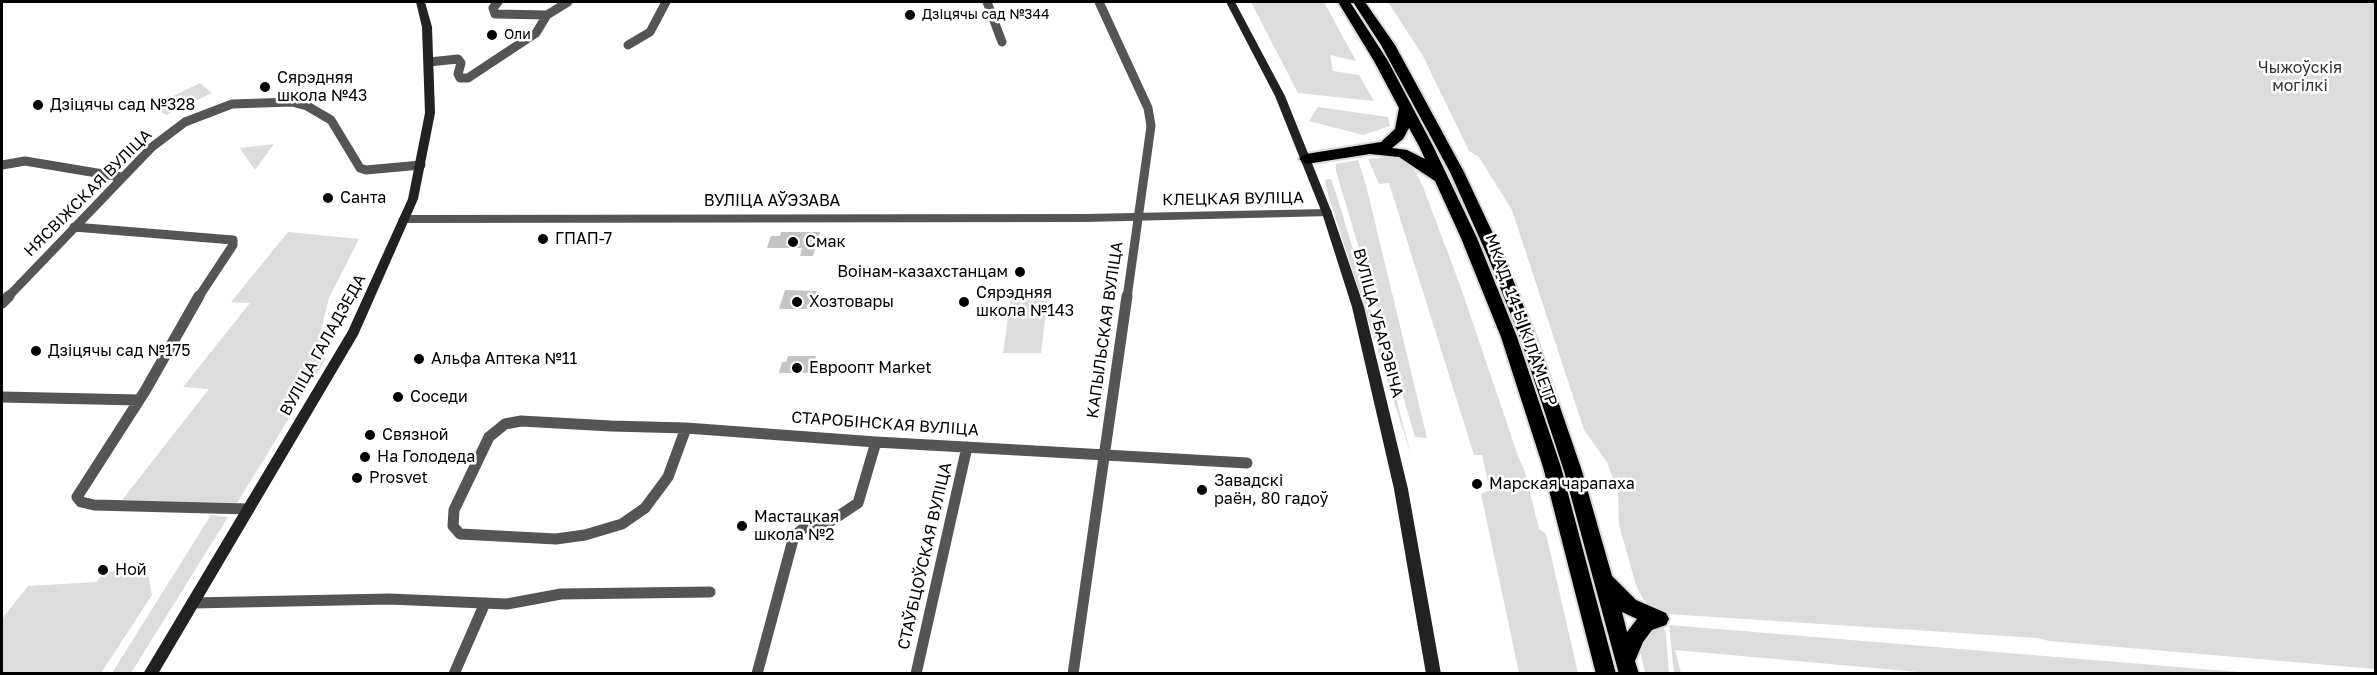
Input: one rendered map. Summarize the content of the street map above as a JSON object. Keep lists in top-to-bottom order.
{
  "streets": {
    "highway": ["МКАД, 14-Ы КІЛАМЕТР"],
    "main road": ["ВУЛІЦА УБАРЭВІЧА", "ВУЛІЦА ГАЛАДЗЕДА"],
    "street": [
      "НЯСВІЖСКАЯ ВУЛІЦА",
      "КЛЕЦКАЯ ВУЛІЦА",
      "ВУЛІЦА АЎЭЗАВА",
      "КАПЫЛЬСКАЯ ВУЛІЦА",
      "СТАРОБІНСКАЯ ВУЛІЦА",
      "СТАЎБЦОЎСКАЯ ВУЛІЦА"
    ]
  },
  "crossings": [
    ["НЯСВІЖСКАЯ ВУЛІЦА", "ВУЛІЦА ГАЛАДЗЕДА"],
    ["КЛЕЦКАЯ ВУЛІЦА", "ВУЛІЦА АЎЭЗАВА"],
    ["КЛЕЦКАЯ ВУЛІЦА", "ВУЛІЦА УБАРЭВІЧА"],
    ["КЛЕЦКАЯ ВУЛІЦА", "КАПЫЛЬСКАЯ ВУЛІЦА"],
    ["ВУЛІЦА АЎЭЗАВА", "КАПЫЛЬСКАЯ ВУЛІЦА"],
    ["ВУЛІЦА АЎЭЗАВА", "ВУЛІЦА ГАЛАДЗЕДА"],
    ["КАПЫЛЬСКАЯ ВУЛІЦА", "СТАРОБІНСКАЯ ВУЛІЦА"],
    ["СТАРОБІНСКАЯ ВУЛІЦА", "СТАЎБЦОЎСКАЯ ВУЛІЦА"]
  ],
  "parks": ["Чыжоўскія могілкі"],
  "places": [
    "Дзіцячы сад №344",
    "Оли",
    "Сярэдняя школа №43",
    "Дзіцячы сад №328",
    "Санта",
    "ГПАП-7",
    "Смак",
    "Воінам-казахстанцам",
    "Хозтовары",
    "Сярэдняя школа №143",
    "Дзіцячы сад №175",
    "Альфа Аптека №11",
    "Евроопт Market",
    "Соседи",
    "Связной",
    "На Голодеда",
    "Prosvet",
    "Марская чарапаха",
    "Завадскі раён, 80 гадоў",
    "Мастацкая школа №2",
    "Ной"
  ]
}
